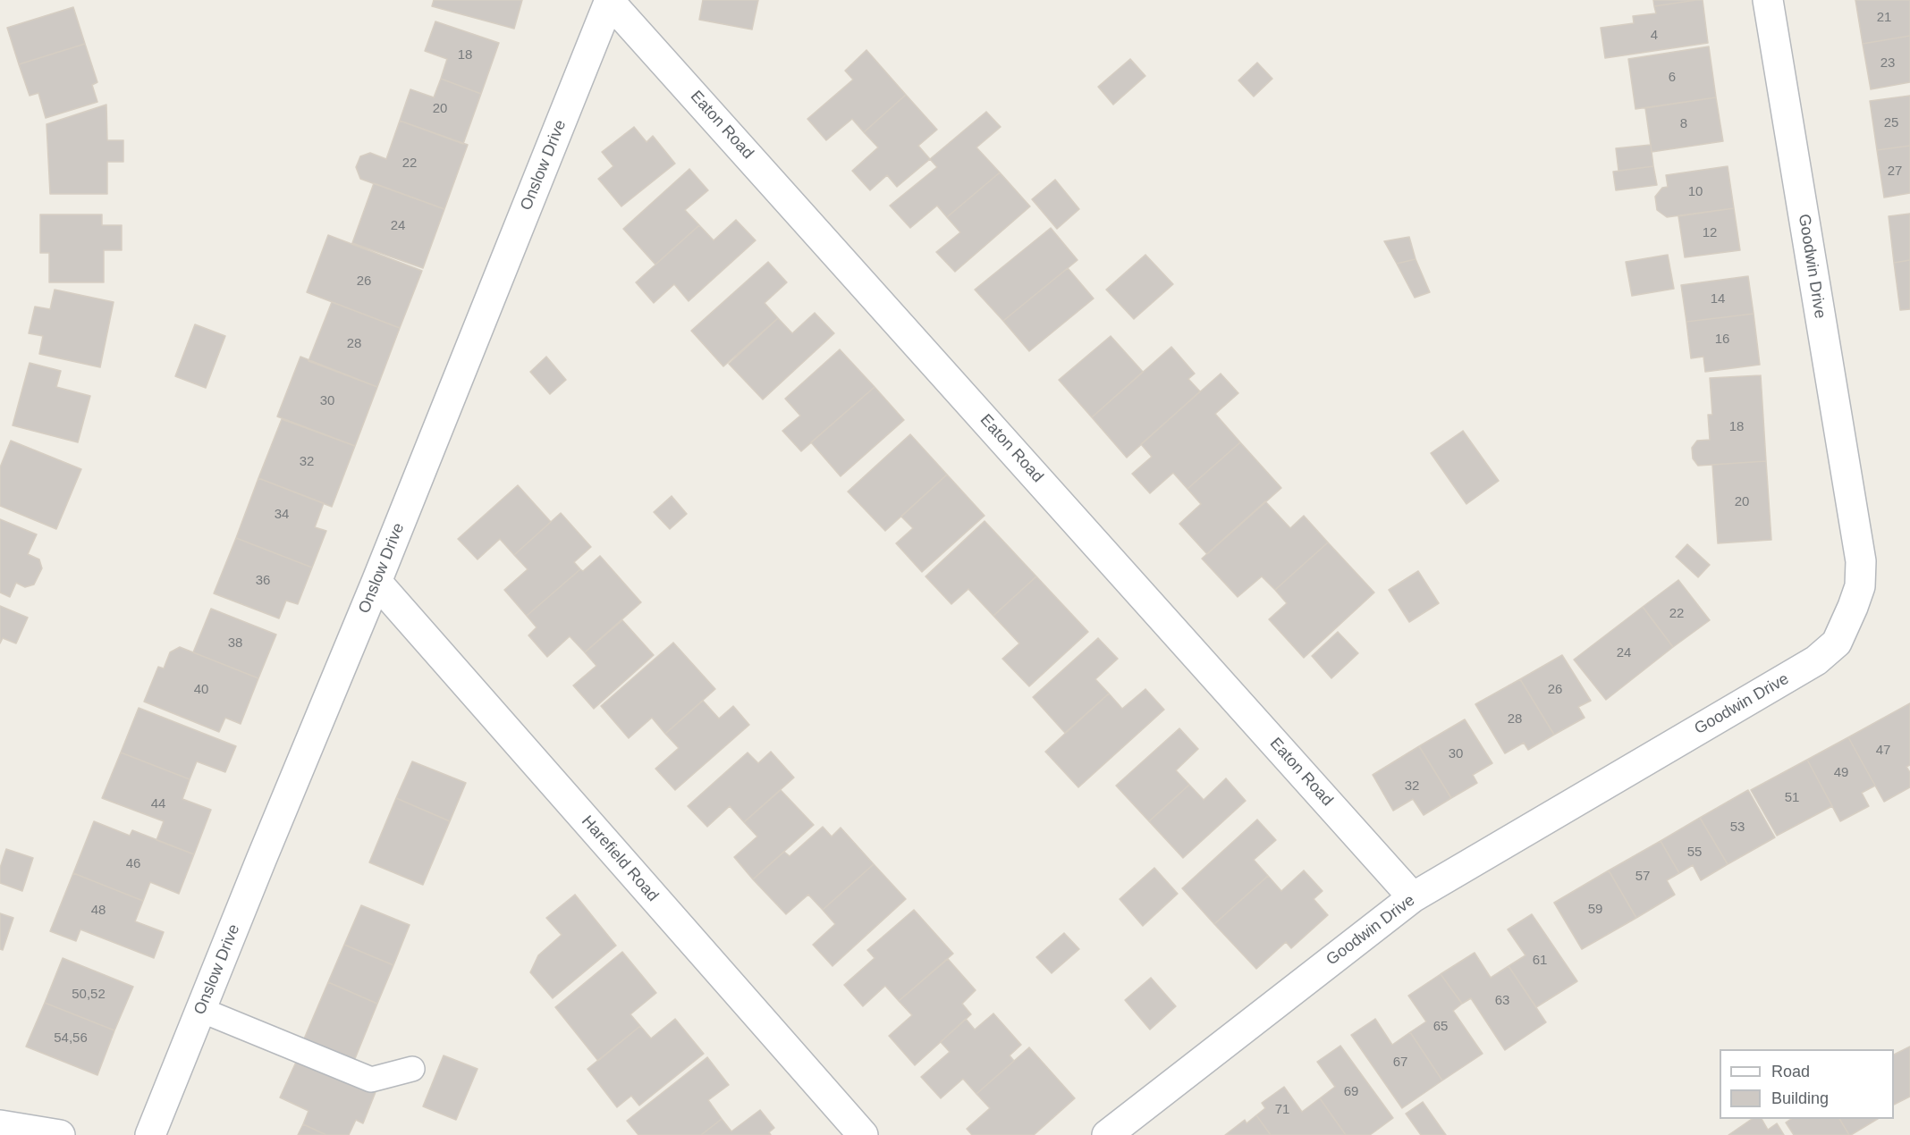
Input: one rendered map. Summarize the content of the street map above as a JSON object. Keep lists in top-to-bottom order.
{
  "streets": {
    "street": [
      "Eaton Road",
      "Onslow Drive",
      "Goodwin Drive",
      "Harefield Road"
    ]
  },
  "crossings": [
    ["Eaton Road", "Onslow Drive"],
    ["Eaton Road", "Goodwin Drive"],
    ["Onslow Drive", "Harefield Road"]
  ],
  "house_numbers": [
    "21",
    "4",
    "18",
    "23",
    "6",
    "20",
    "25",
    "8",
    "22",
    "27",
    "10",
    "24",
    "12",
    "26",
    "14",
    "16",
    "28",
    "30",
    "18",
    "32",
    "20",
    "34",
    "36",
    "22",
    "38",
    "24",
    "40",
    "26",
    "28",
    "47",
    "30",
    "49",
    "32",
    "51",
    "44",
    "53",
    "55",
    "46",
    "57",
    "59",
    "48",
    "61",
    "50,52",
    "63",
    "65",
    "54,56",
    "67",
    "69",
    "71"
  ],
  "legend": ["Road", "Building"]
}
